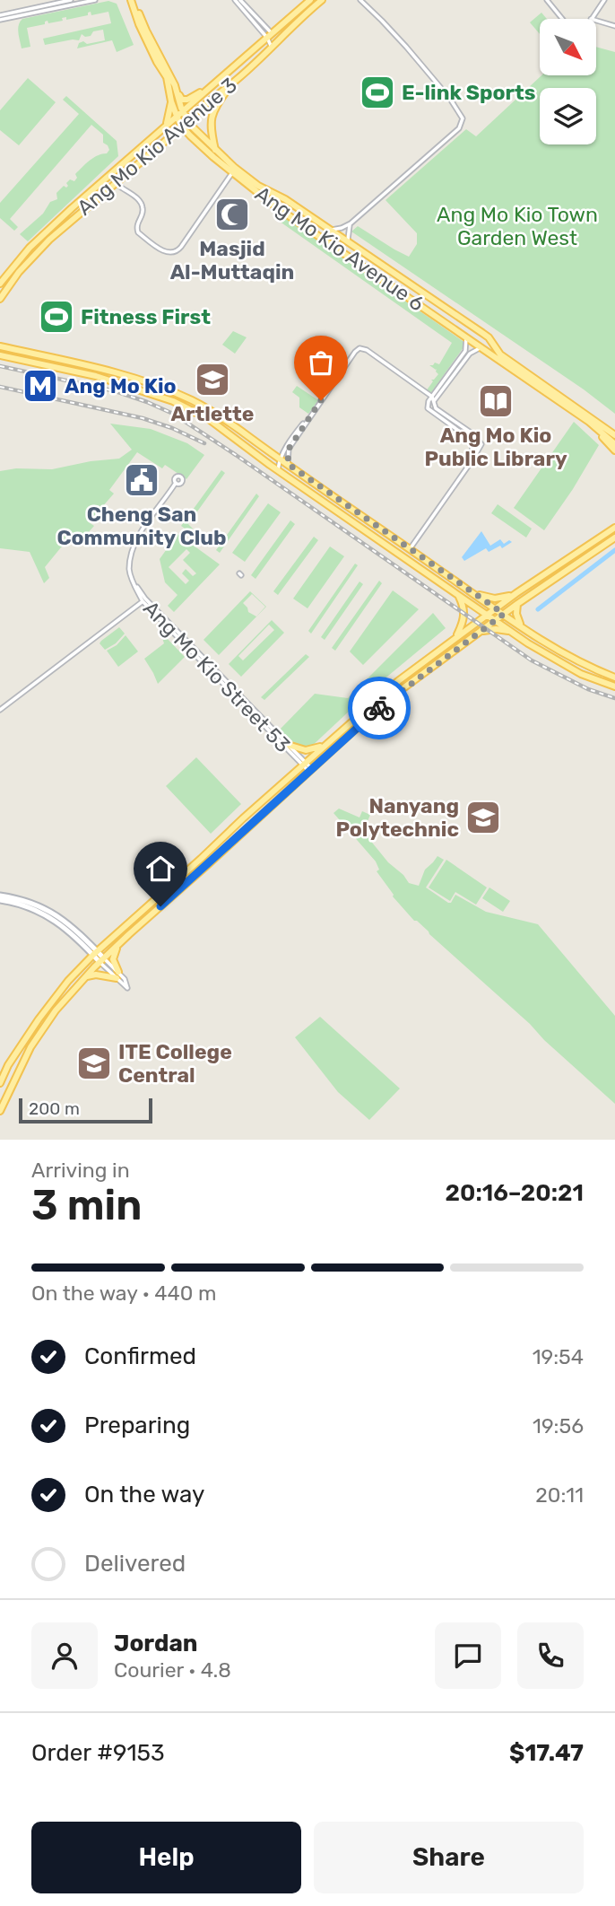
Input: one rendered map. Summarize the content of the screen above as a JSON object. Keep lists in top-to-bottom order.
{
  "streets": {
    "main road": ["Ang Mo Kio Avenue 3", "Ang Mo Kio Avenue 6"],
    "street": ["Ang Mo Kio Street 53"]
  },
  "crossings": [
    ["Ang Mo Kio Avenue 3", "Ang Mo Kio Avenue 6"]
  ],
  "parks": ["Ang Mo Kio Town Garden West"],
  "places": {
    "sports": ["E-link Sports", "Fitness First"],
    "mosque": ["Masjid Al-Muttaqin"],
    "school or university": ["Artlette", "Nanyang Polytechnic", "ITE College Central"],
    "metro station": ["Ang Mo Kio"],
    "library": ["Ang Mo Kio Public Library"],
    "public building": ["Cheng San Community Club"]
  },
  "scale_bar": "200 m",
  "north": "bottom right",
  "page": {
    "scale": "200 m",
    "heading": ["3 min", "Arriving in", "20:16–20:21"],
    "panel": [
      "Jordan",
      "Courier · 4.8",
      "Order #9153",
      "$17.47"
    ],
    "bar": "On the way · 440 m",
    "list": [
      ["Confirmed", "19:54"],
      ["Preparing", "19:56"],
      ["On the way", "20:11"],
      "Delivered"
    ],
    "buttons": ["Help", "Share"]
  }
}
